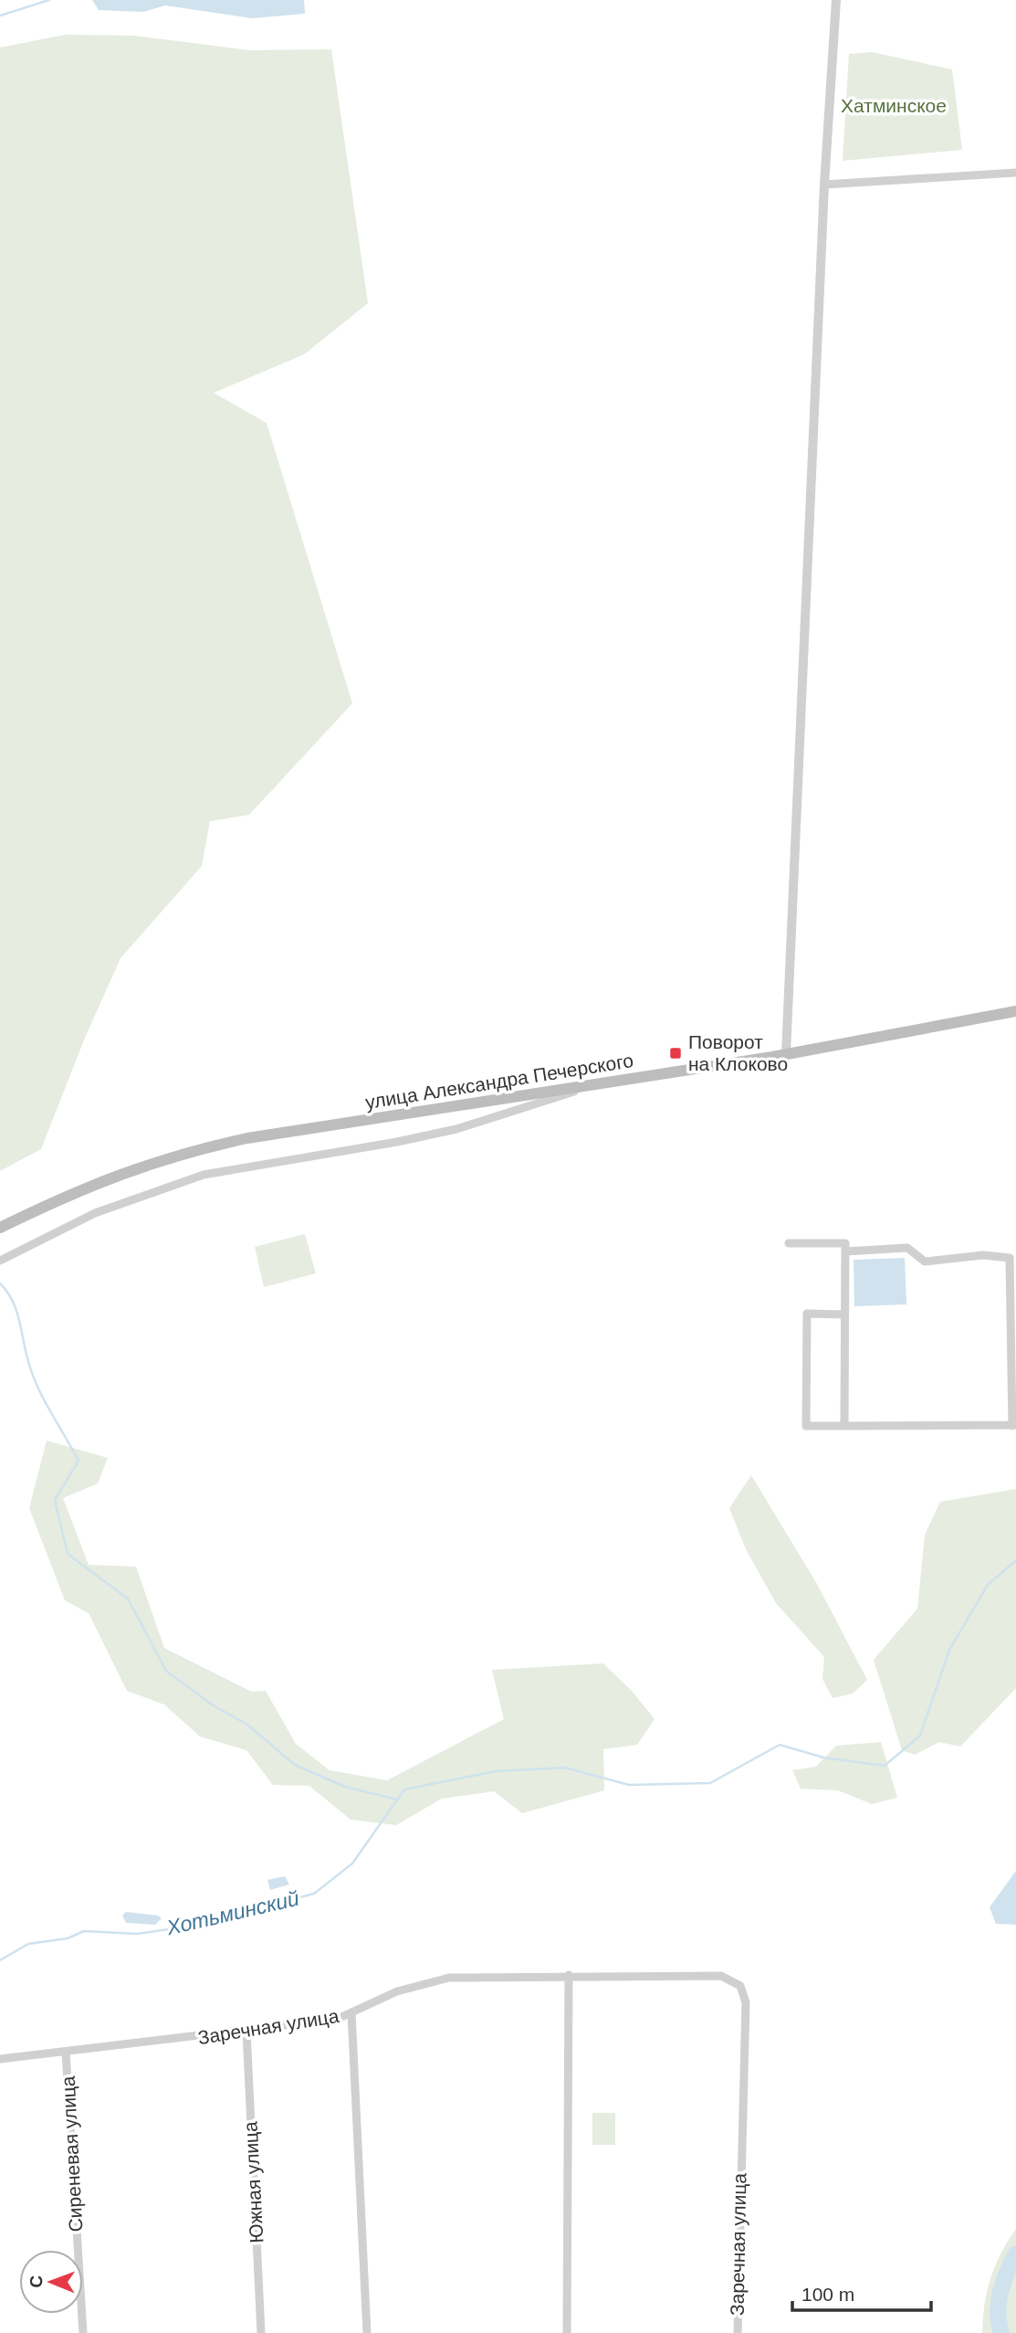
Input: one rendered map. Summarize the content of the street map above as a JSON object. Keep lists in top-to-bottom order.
{
  "streets": {
    "main road": ["улица Александра Печерского"],
    "street": ["Заречная улица", "Сиреневая улица", "Южная улица"]
  },
  "crossings": [
    ["Заречная улица", "Сиреневая улица"],
    ["Заречная улица", "Южная улица"]
  ],
  "water": ["Хотьминский"],
  "parks": ["Хатминское"],
  "places": {
    "transit": ["Поворот на Клоково"]
  },
  "scale_bar": "100 m",
  "north": "left"
}
